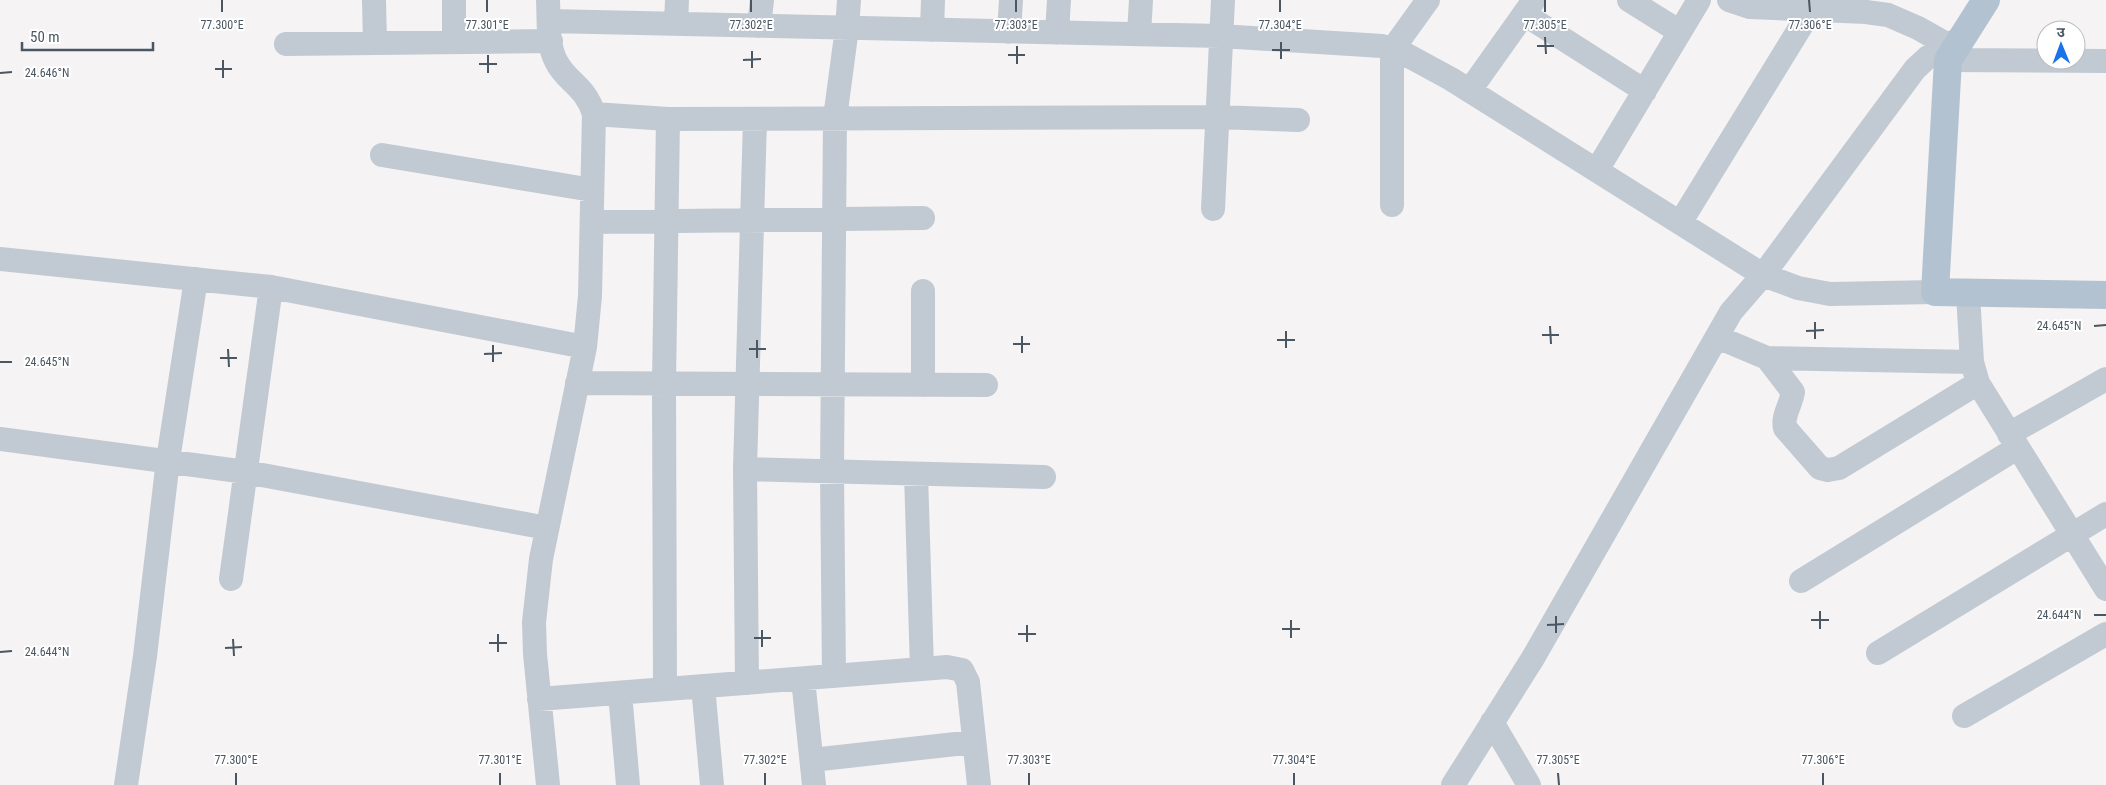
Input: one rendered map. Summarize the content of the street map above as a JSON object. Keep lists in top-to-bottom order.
{
  "scale_bar": "50 m",
  "north": "top",
  "coordinates": [
    "77.302°E",
    "77.303°E",
    "77.304°E",
    "77.305°E",
    "77.300°E",
    "77.301°E",
    "77.306°E",
    "24.646°N",
    "24.645°N",
    "24.644°N"
  ]
}
